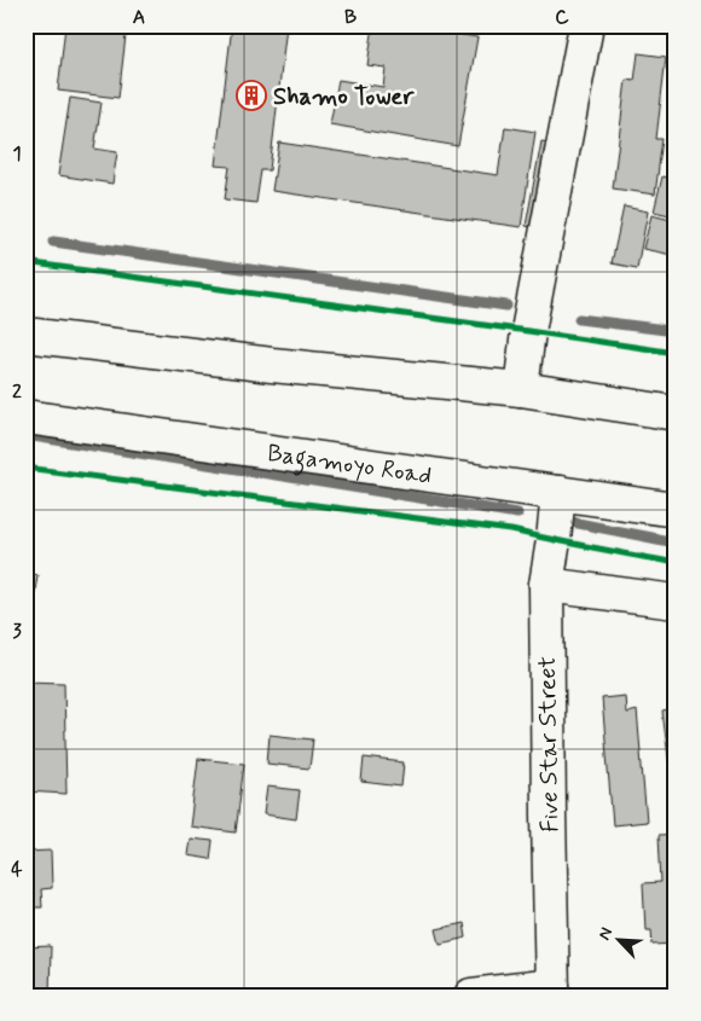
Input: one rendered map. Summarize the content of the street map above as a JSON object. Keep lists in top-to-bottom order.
{
  "streets": {
    "main road": ["Bagamoyo Road", "Five Star Street"]
  },
  "crossings": [
    ["Bagamoyo Road", "Five Star Street"]
  ],
  "places": {
    "building": ["Shamo Tower"]
  },
  "north": "top left",
  "grid": {
    "columns": ["A", "B", "C"],
    "rows": [
      "1",
      "2",
      "3",
      "4"
    ]
  }
}
